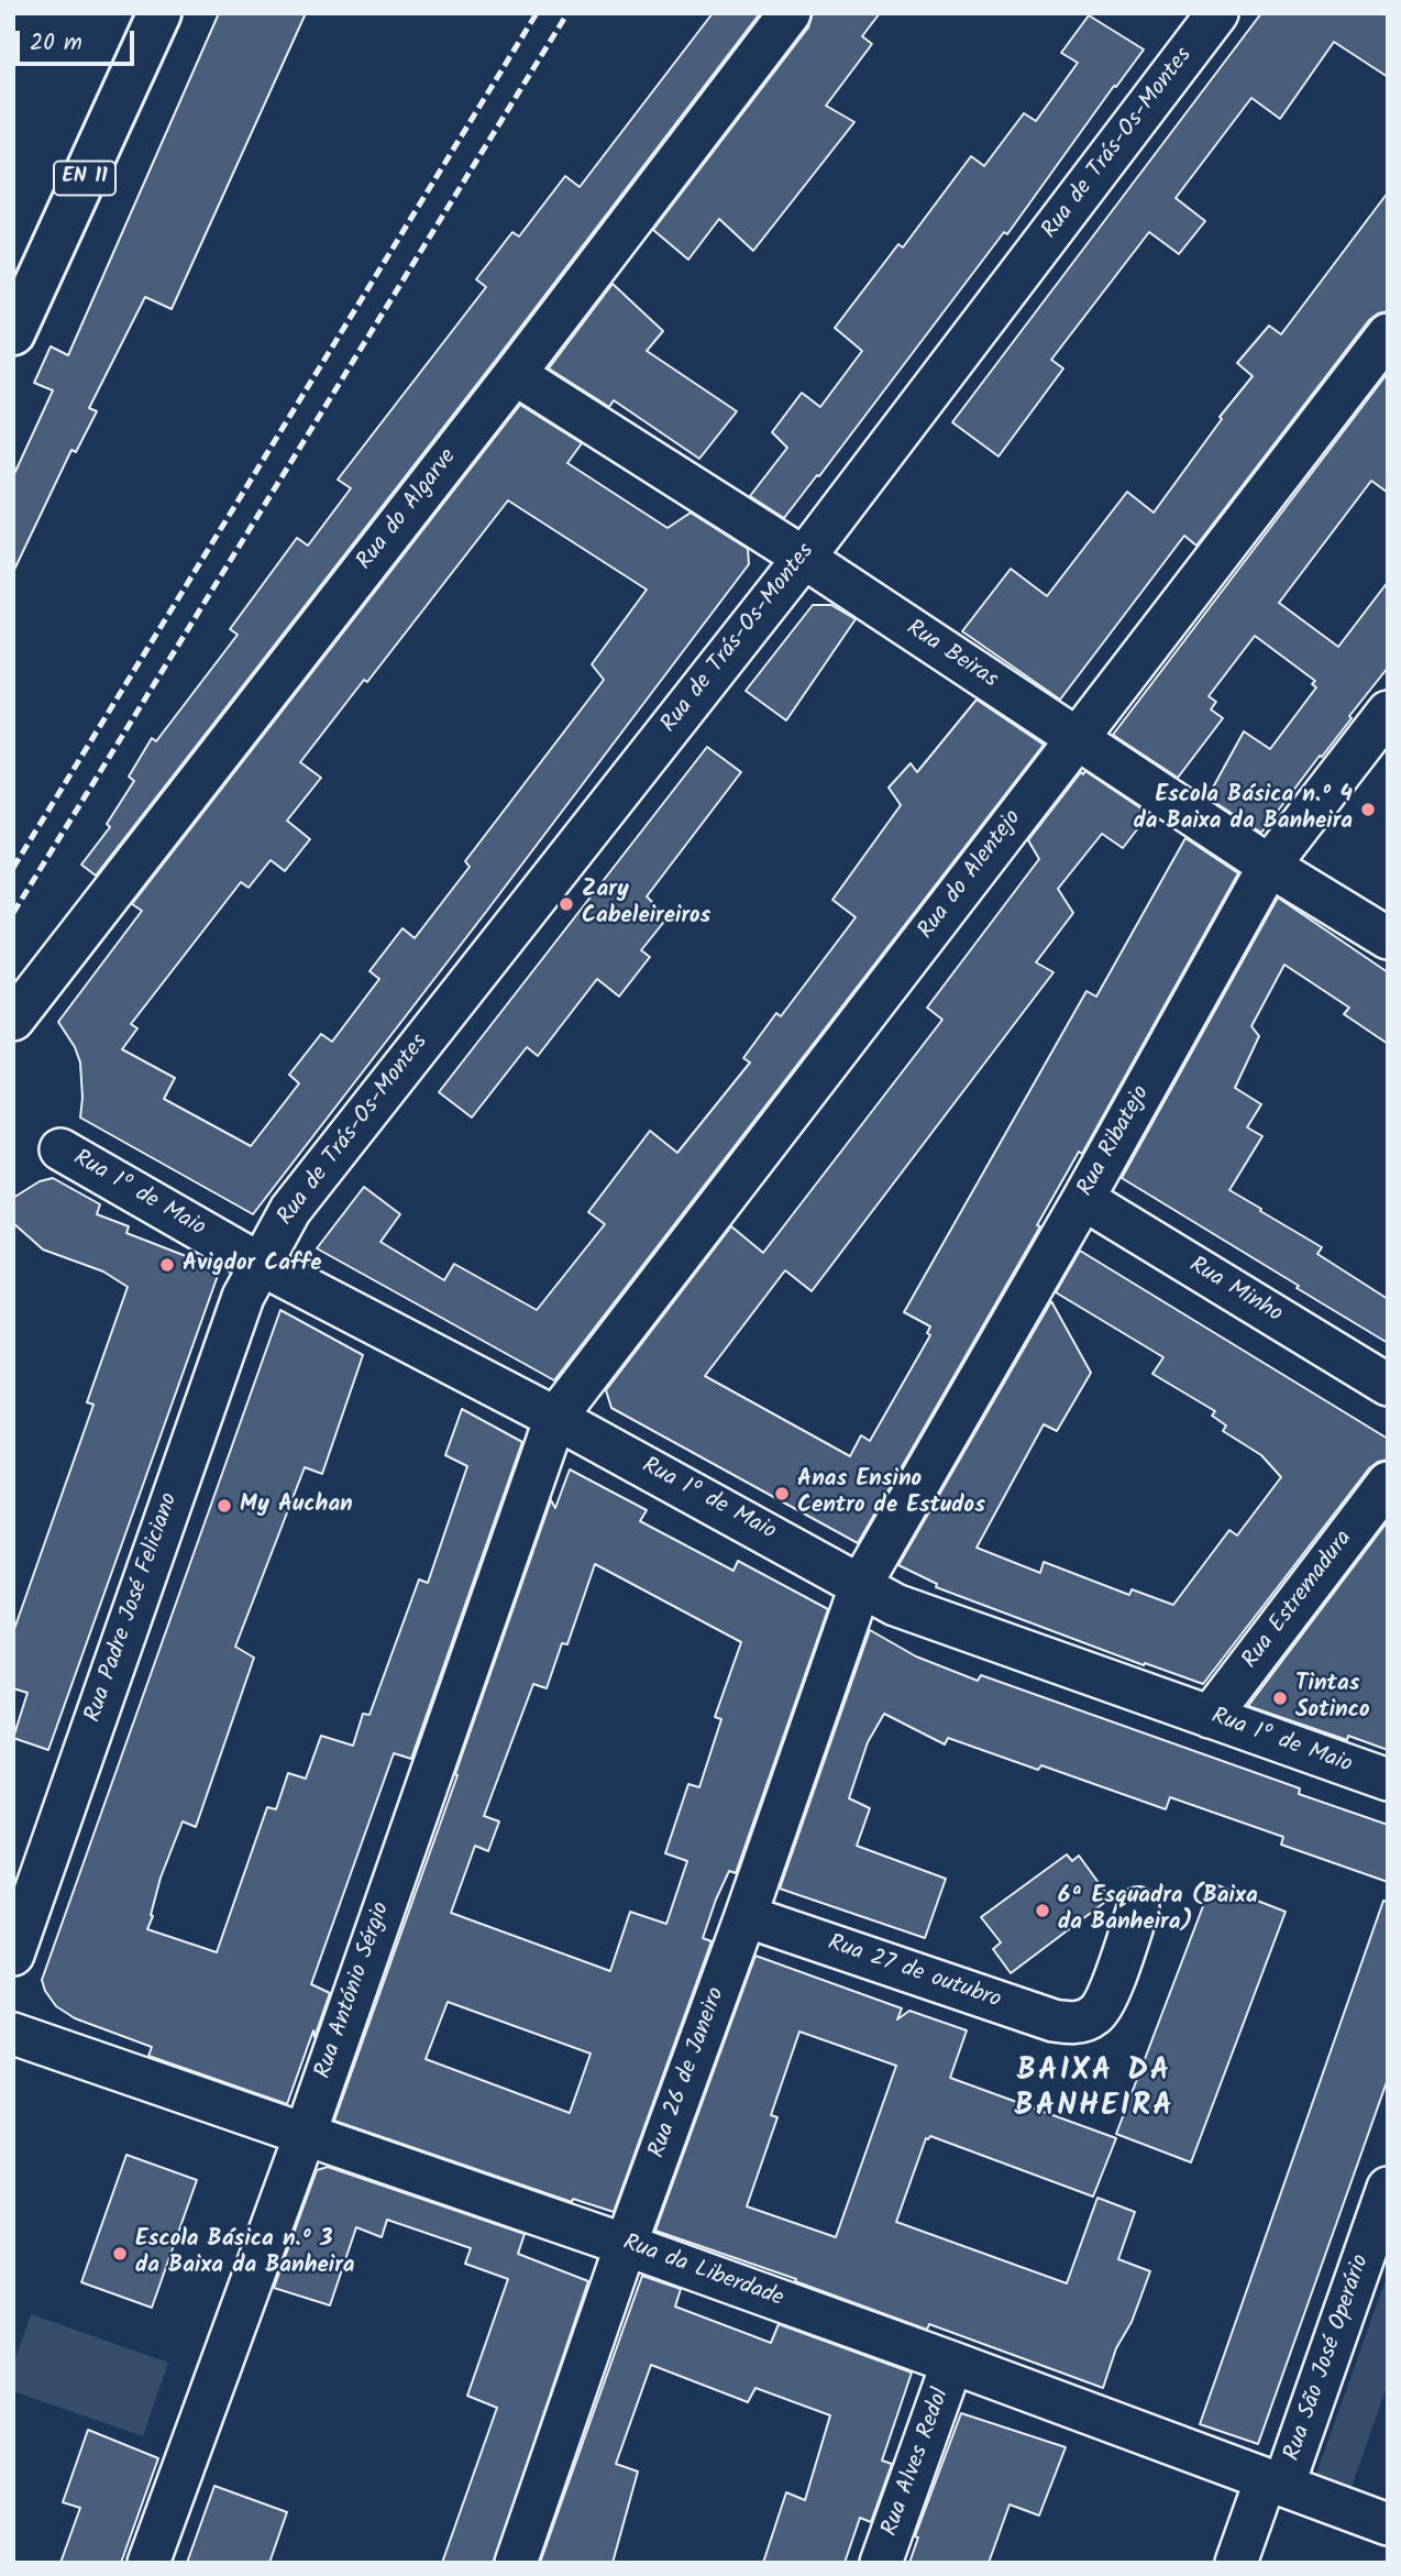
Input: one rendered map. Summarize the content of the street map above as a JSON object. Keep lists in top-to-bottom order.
{
  "streets": {
    "main road": ["EN 11"],
    "street": [
      "Rua de Trás-Os-Montes",
      "Rua do Algarve",
      "Rua Beiras",
      "Rua do Alentejo",
      "Rua Ribatejo",
      "Rua 1º de Maio",
      "Rua Minho",
      "Rua Estremadura",
      "Rua Padre José Feliciano",
      "Rua 27 de outubro",
      "Rua António Sérgio",
      "Rua 26 de Janeiro",
      "Rua da Liberdade",
      "Rua São José Operário",
      "Rua Alves Redol"
    ]
  },
  "crossings": [
    ["Rua de Trás-Os-Montes", "Rua Beiras"],
    ["Rua de Trás-Os-Montes", "Rua 1º de Maio"],
    ["Rua de Trás-Os-Montes", "Rua Padre José Feliciano"],
    ["Rua do Algarve", "Rua Beiras"],
    ["Rua Beiras", "Rua do Alentejo"],
    ["Rua Beiras", "Rua Ribatejo"],
    ["Rua do Alentejo", "Rua 1º de Maio"],
    ["Rua do Alentejo", "Rua António Sérgio"],
    ["Rua Ribatejo", "Rua 1º de Maio"],
    ["Rua Ribatejo", "Rua Minho"],
    ["Rua Ribatejo", "Rua 26 de Janeiro"],
    ["Rua 1º de Maio", "Rua Estremadura"],
    ["Rua 1º de Maio", "Rua Padre José Feliciano"],
    ["Rua 1º de Maio", "Rua António Sérgio"],
    ["Rua 1º de Maio", "Rua 26 de Janeiro"],
    ["Rua 27 de outubro", "Rua 26 de Janeiro"],
    ["Rua António Sérgio", "Rua da Liberdade"],
    ["Rua 26 de Janeiro", "Rua da Liberdade"],
    ["Rua da Liberdade", "Rua São José Operário"],
    ["Rua da Liberdade", "Rua Alves Redol"]
  ],
  "districts": ["BAIXA DA BANHEIRA"],
  "places": [
    "Escola Básica n.º 4 da Baixa da Banheira",
    "Zary Cabeleireiros",
    "Avigdor Caffe",
    "Anas Ensino Centro de Estudos",
    "My Auchan",
    "Tintas Sotinco",
    "6ª Esquadra (Baixa da Banheira)",
    "Escola Básica n.º 3 da Baixa da Banheira"
  ],
  "scale_bar": "20 m"
}
